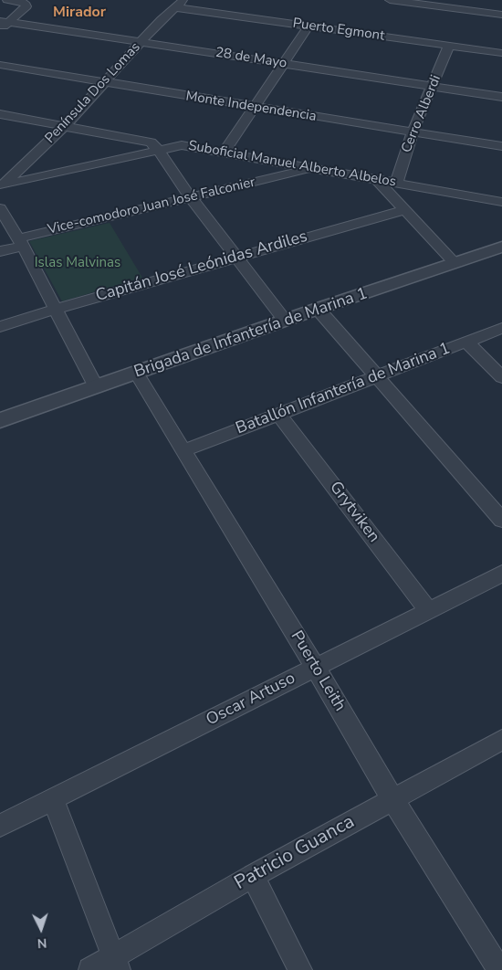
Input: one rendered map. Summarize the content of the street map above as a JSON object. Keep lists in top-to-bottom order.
{
  "streets": {
    "street": [
      "Puerto Egmont",
      "28 de Mayo",
      "Península Dos Lomas",
      "Monte Independencia",
      "Cerro Alberdi",
      "Suboficial Manuel Alberto Albelos",
      "Vice-comodoro Juan José Falconier",
      "Capitán José Leónidas Ardiles",
      "Brigada de Infantería de Marina 1",
      "Batallón Infantería de Marina 1",
      "Grytviken",
      "Puerto Leith",
      "Oscar Artuso",
      "Patricio Guanca"
    ]
  },
  "crossings": [
    ["Puerto Egmont", "Península Dos Lomas"],
    ["Puerto Egmont", "Cerro Alberdi"],
    ["28 de Mayo", "Península Dos Lomas"],
    ["28 de Mayo", "Cerro Alberdi"],
    ["Península Dos Lomas", "Monte Independencia"],
    ["Península Dos Lomas", "Suboficial Manuel Alberto Albelos"],
    ["Monte Independencia", "Cerro Alberdi"],
    ["Cerro Alberdi", "Suboficial Manuel Alberto Albelos"],
    ["Suboficial Manuel Alberto Albelos", "Vice-comodoro Juan José Falconier"],
    ["Brigada de Infantería de Marina 1", "Puerto Leith"],
    ["Batallón Infantería de Marina 1", "Grytviken"],
    ["Batallón Infantería de Marina 1", "Puerto Leith"],
    ["Grytviken", "Oscar Artuso"],
    ["Puerto Leith", "Oscar Artuso"],
    ["Puerto Leith", "Patricio Guanca"]
  ],
  "districts": ["Mirador"],
  "parks": ["Islas Malvinas"],
  "north": "bottom"
}
